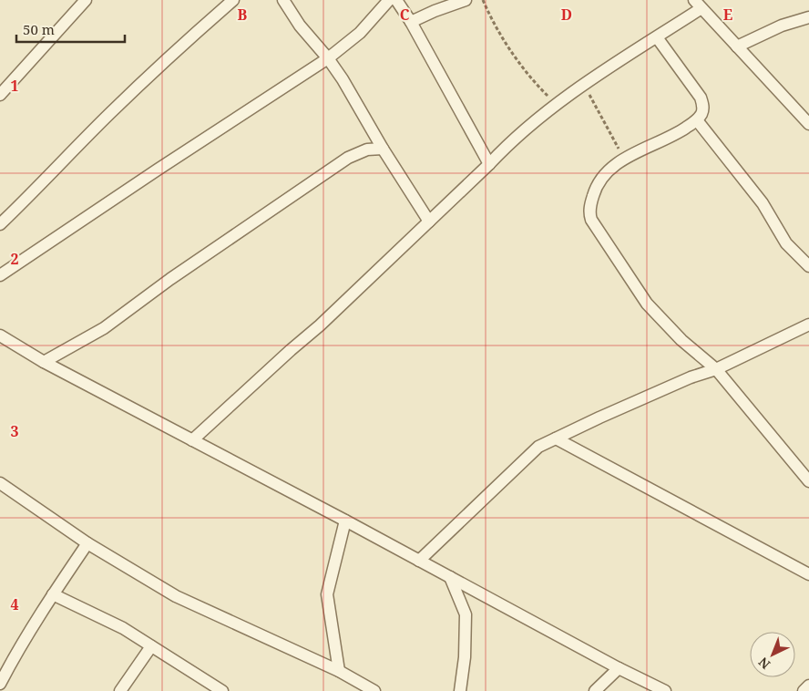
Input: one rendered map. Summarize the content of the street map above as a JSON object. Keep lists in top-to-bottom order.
{
  "scale_bar": "50 m",
  "north": "bottom left",
  "grid": {
    "columns": [
      "B",
      "C",
      "D",
      "E"
    ],
    "rows": [
      "1",
      "2",
      "3",
      "4"
    ]
  }
}
